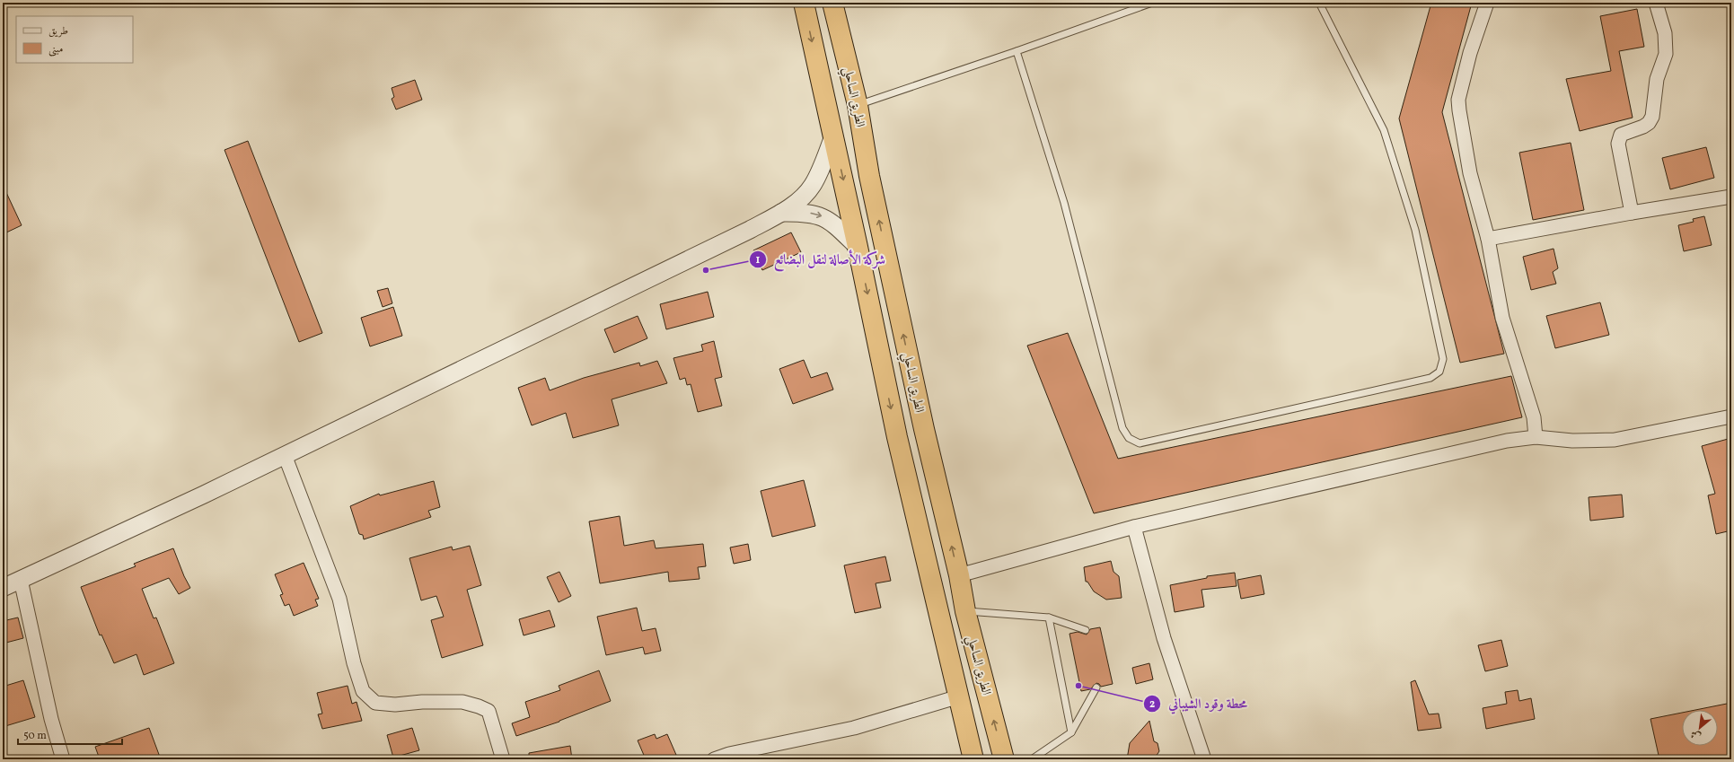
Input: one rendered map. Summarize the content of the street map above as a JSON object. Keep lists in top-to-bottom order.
{
  "streets": {
    "highway": ["الطريق الساحلي"]
  },
  "places": ["شركة الأصالة لنقل البضائع", "محطة وقود الشيباني"],
  "legend": ["طريق", "مبنى"],
  "scale_bar": "50 m",
  "north": "bottom left"
}
